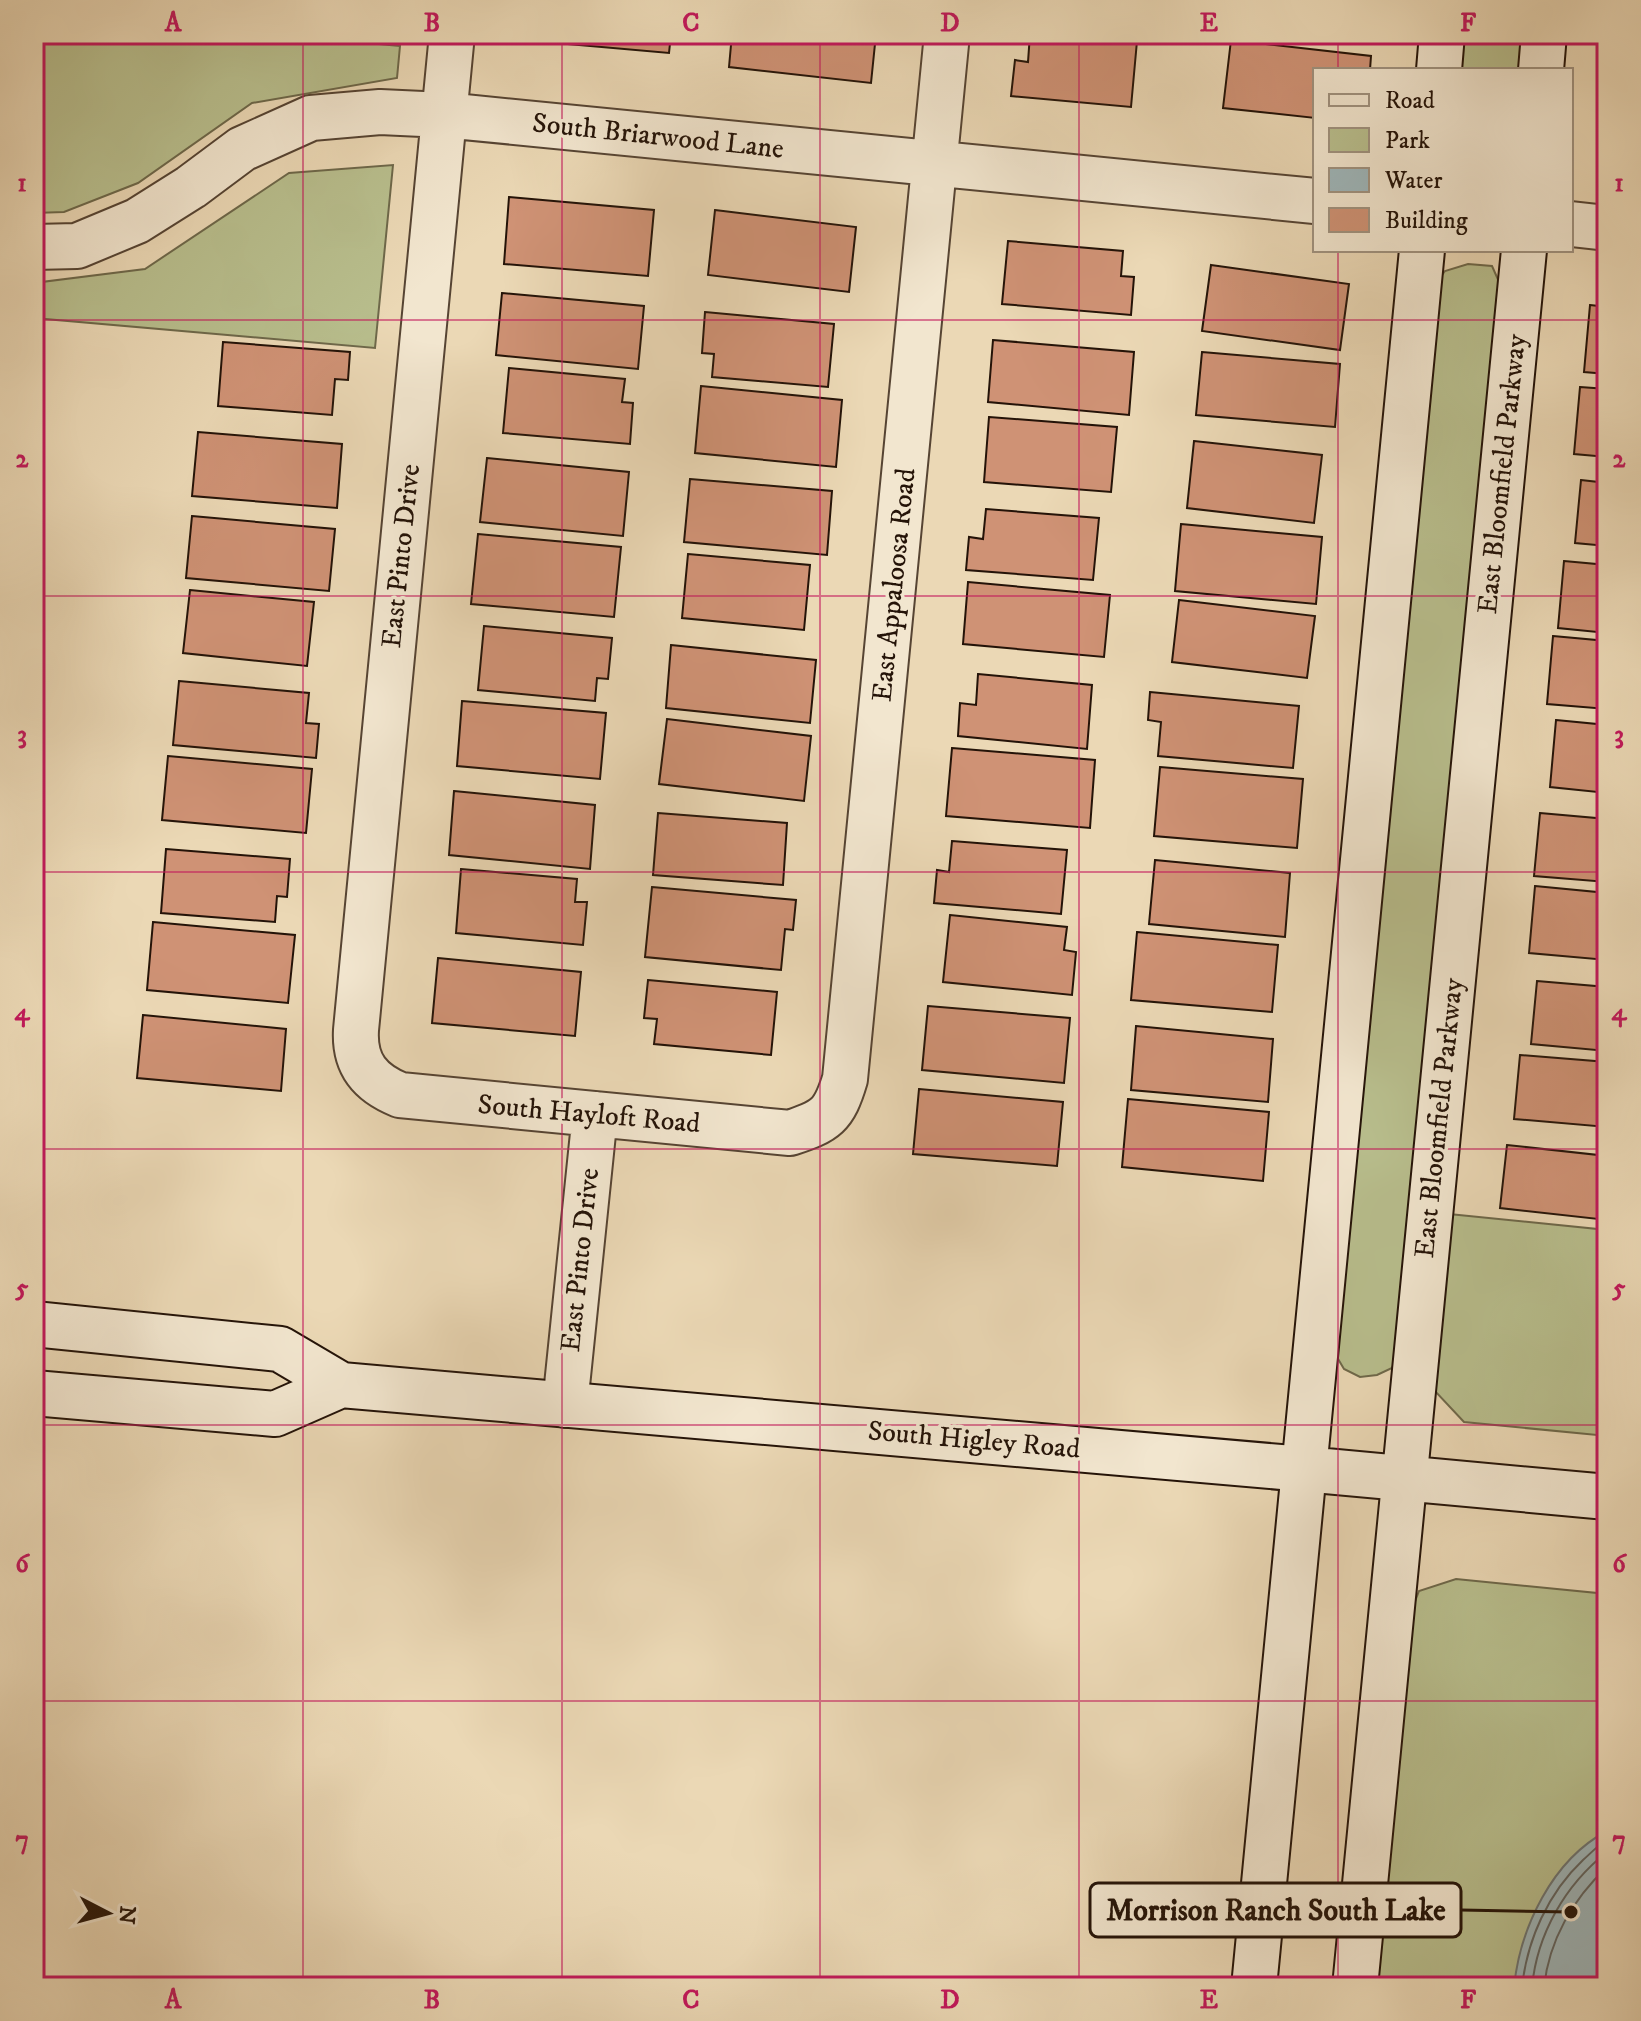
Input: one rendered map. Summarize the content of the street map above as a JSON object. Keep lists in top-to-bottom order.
{
  "streets": {
    "street": [
      "South Briarwood Lane",
      "East Bloomfield Parkway",
      "East Pinto Drive",
      "East Appaloosa Road",
      "South Hayloft Road",
      "South Higley Road"
    ]
  },
  "crossings": [
    ["South Briarwood Lane", "East Pinto Drive"],
    ["South Briarwood Lane", "East Appaloosa Road"],
    ["East Bloomfield Parkway", "South Higley Road"],
    ["East Pinto Drive", "South Hayloft Road"],
    ["East Pinto Drive", "South Higley Road"],
    ["East Appaloosa Road", "South Hayloft Road"]
  ],
  "places": ["Morrison Ranch South Lake"],
  "legend": [
    "Road",
    "Park",
    "Water",
    "Building"
  ],
  "north": "right",
  "grid": {
    "columns": [
      "A",
      "B",
      "C",
      "D",
      "E",
      "F"
    ],
    "rows": [
      "1",
      "2",
      "3",
      "4",
      "5",
      "6",
      "7"
    ]
  }
}
